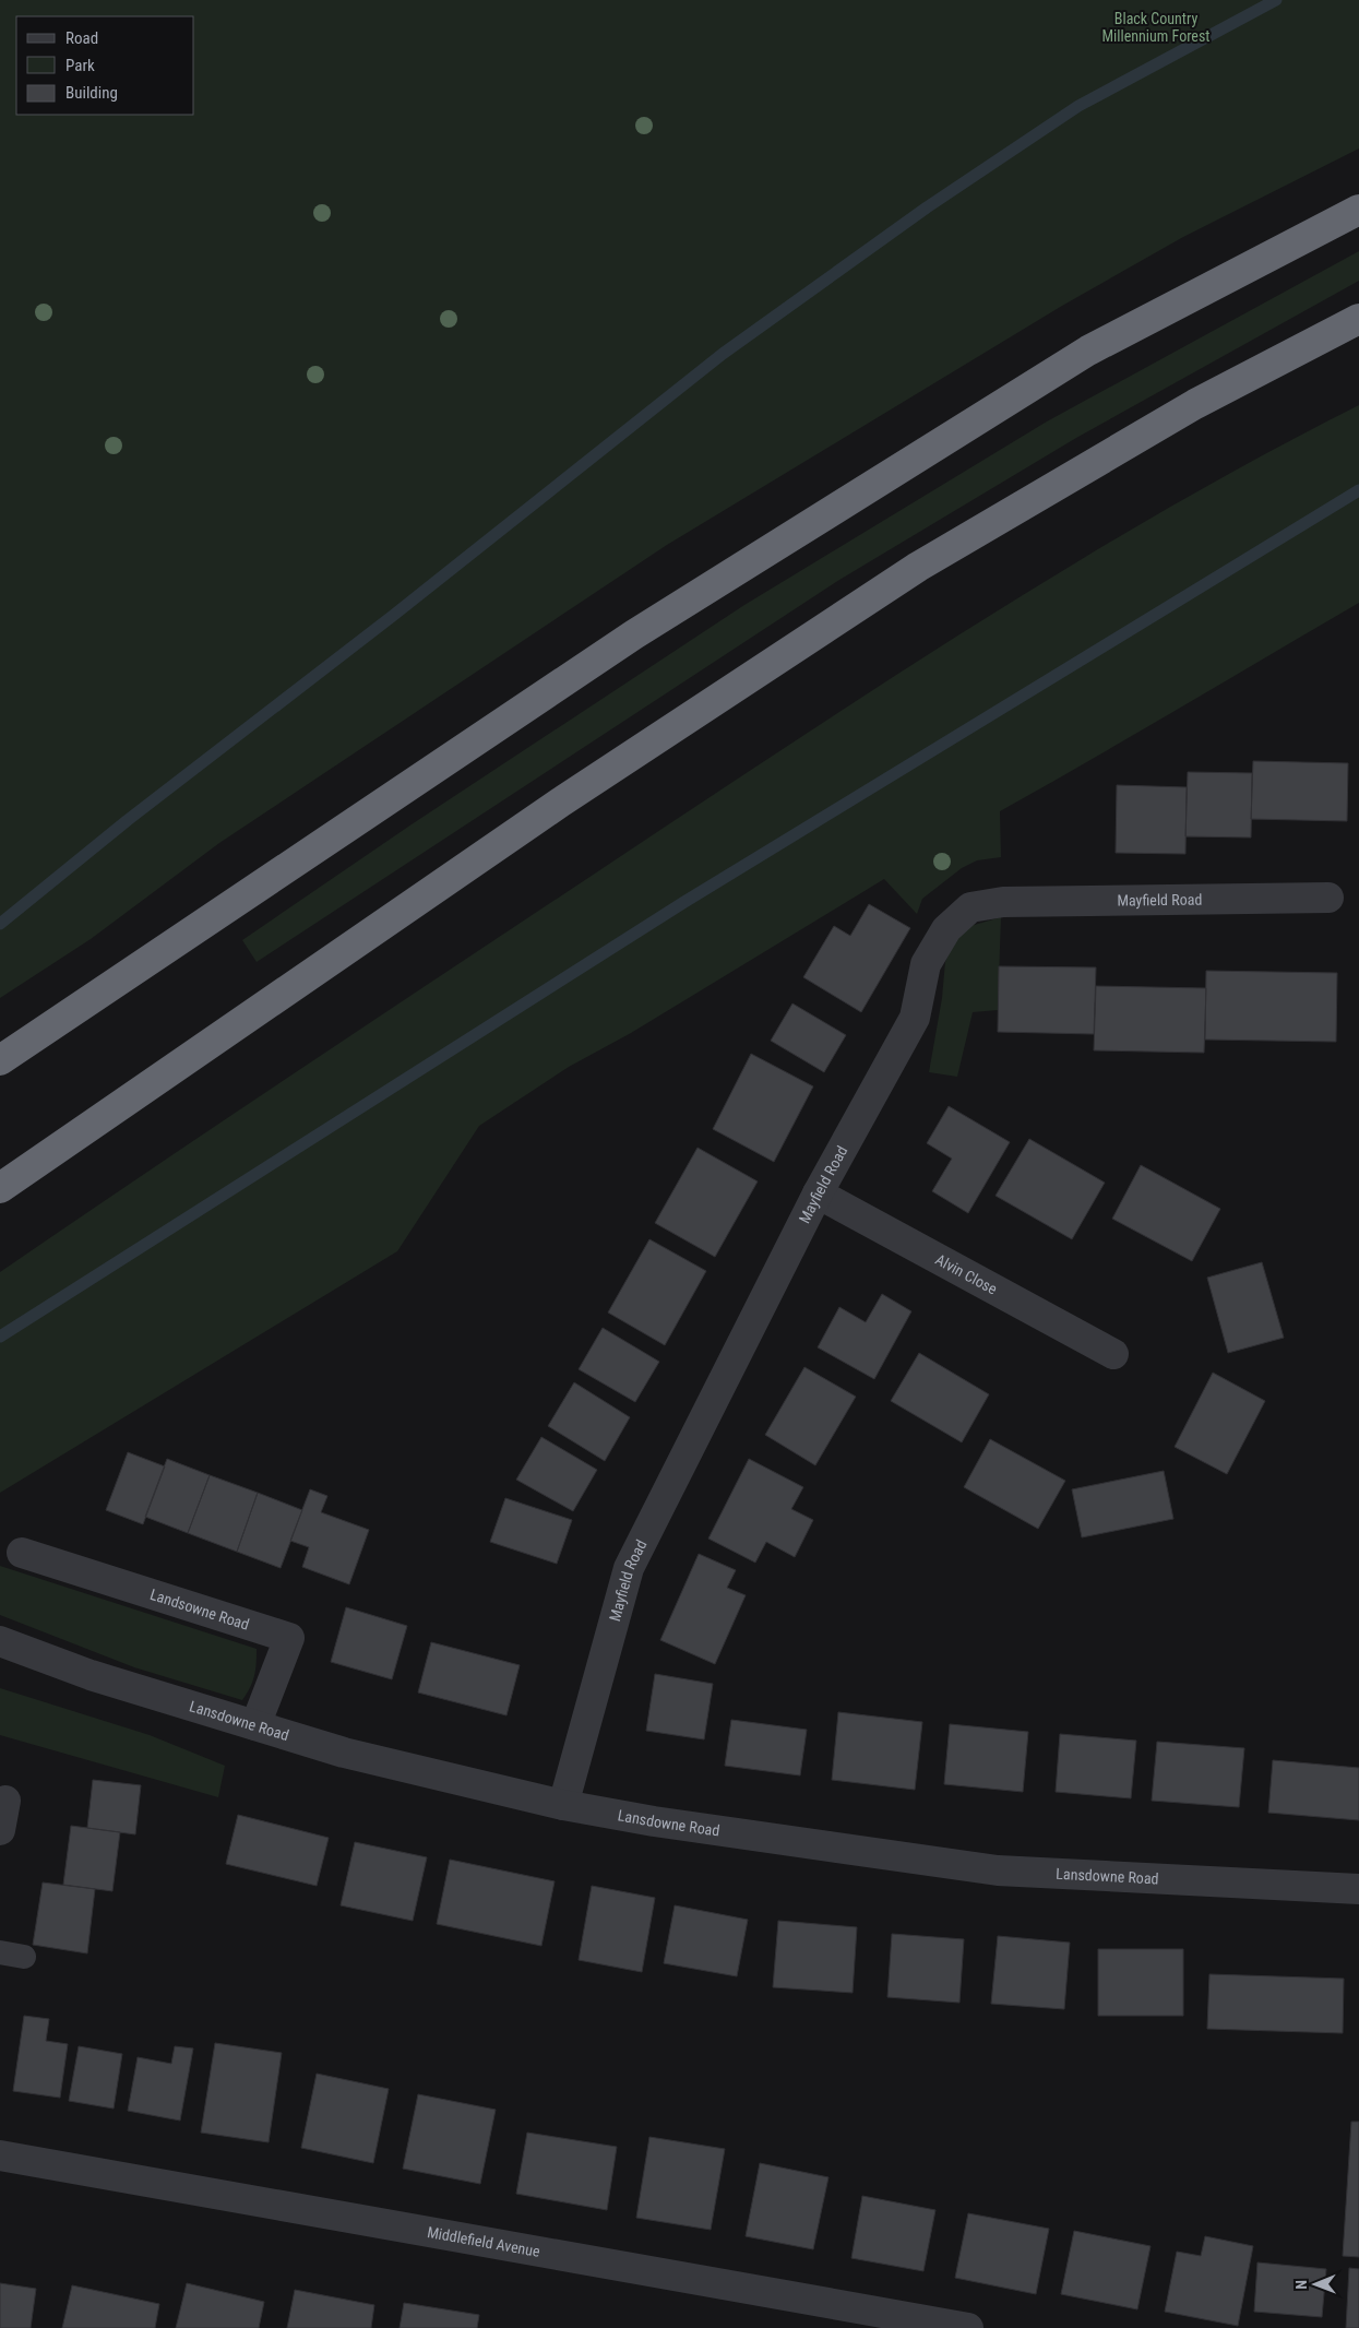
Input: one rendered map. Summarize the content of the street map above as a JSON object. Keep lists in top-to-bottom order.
{
  "streets": {
    "street": [
      "Mayfield Road",
      "Alvin Close",
      "Landsowne Road",
      "Lansdowne Road",
      "Middlefield Avenue"
    ]
  },
  "crossings": [
    ["Mayfield Road", "Alvin Close"],
    ["Mayfield Road", "Lansdowne Road"],
    ["Landsowne Road", "Lansdowne Road"]
  ],
  "parks": ["Black Country Millennium Forest"],
  "legend": ["Road", "Park", "Building"],
  "north": "left"
}
